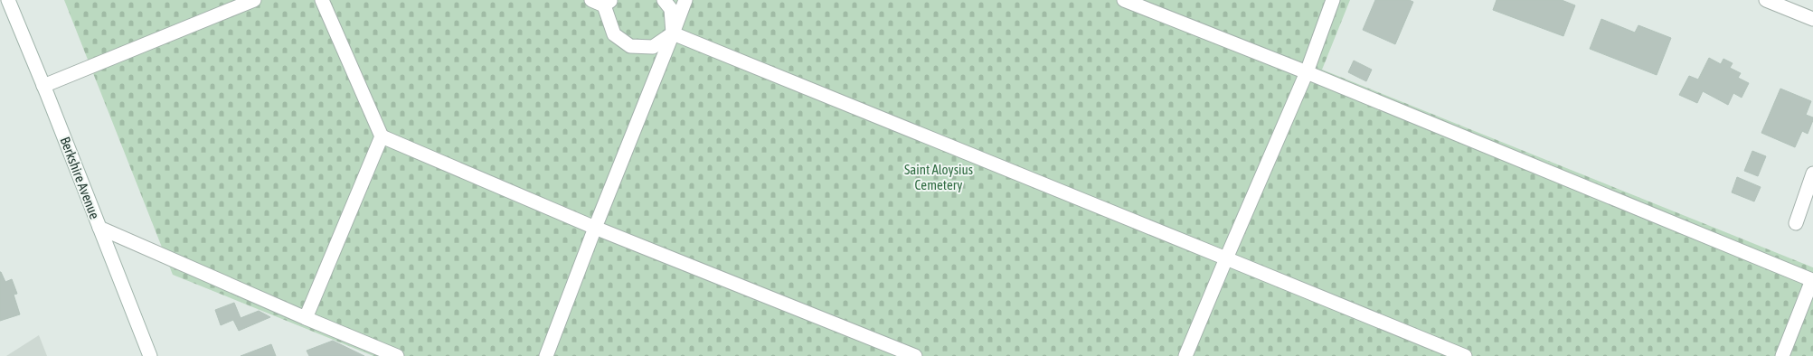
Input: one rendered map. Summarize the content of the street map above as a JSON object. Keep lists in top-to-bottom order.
{
  "streets": {
    "main road": ["Berkshire Avenue"]
  },
  "parks": ["Saint Aloysius Cemetery"]
}
